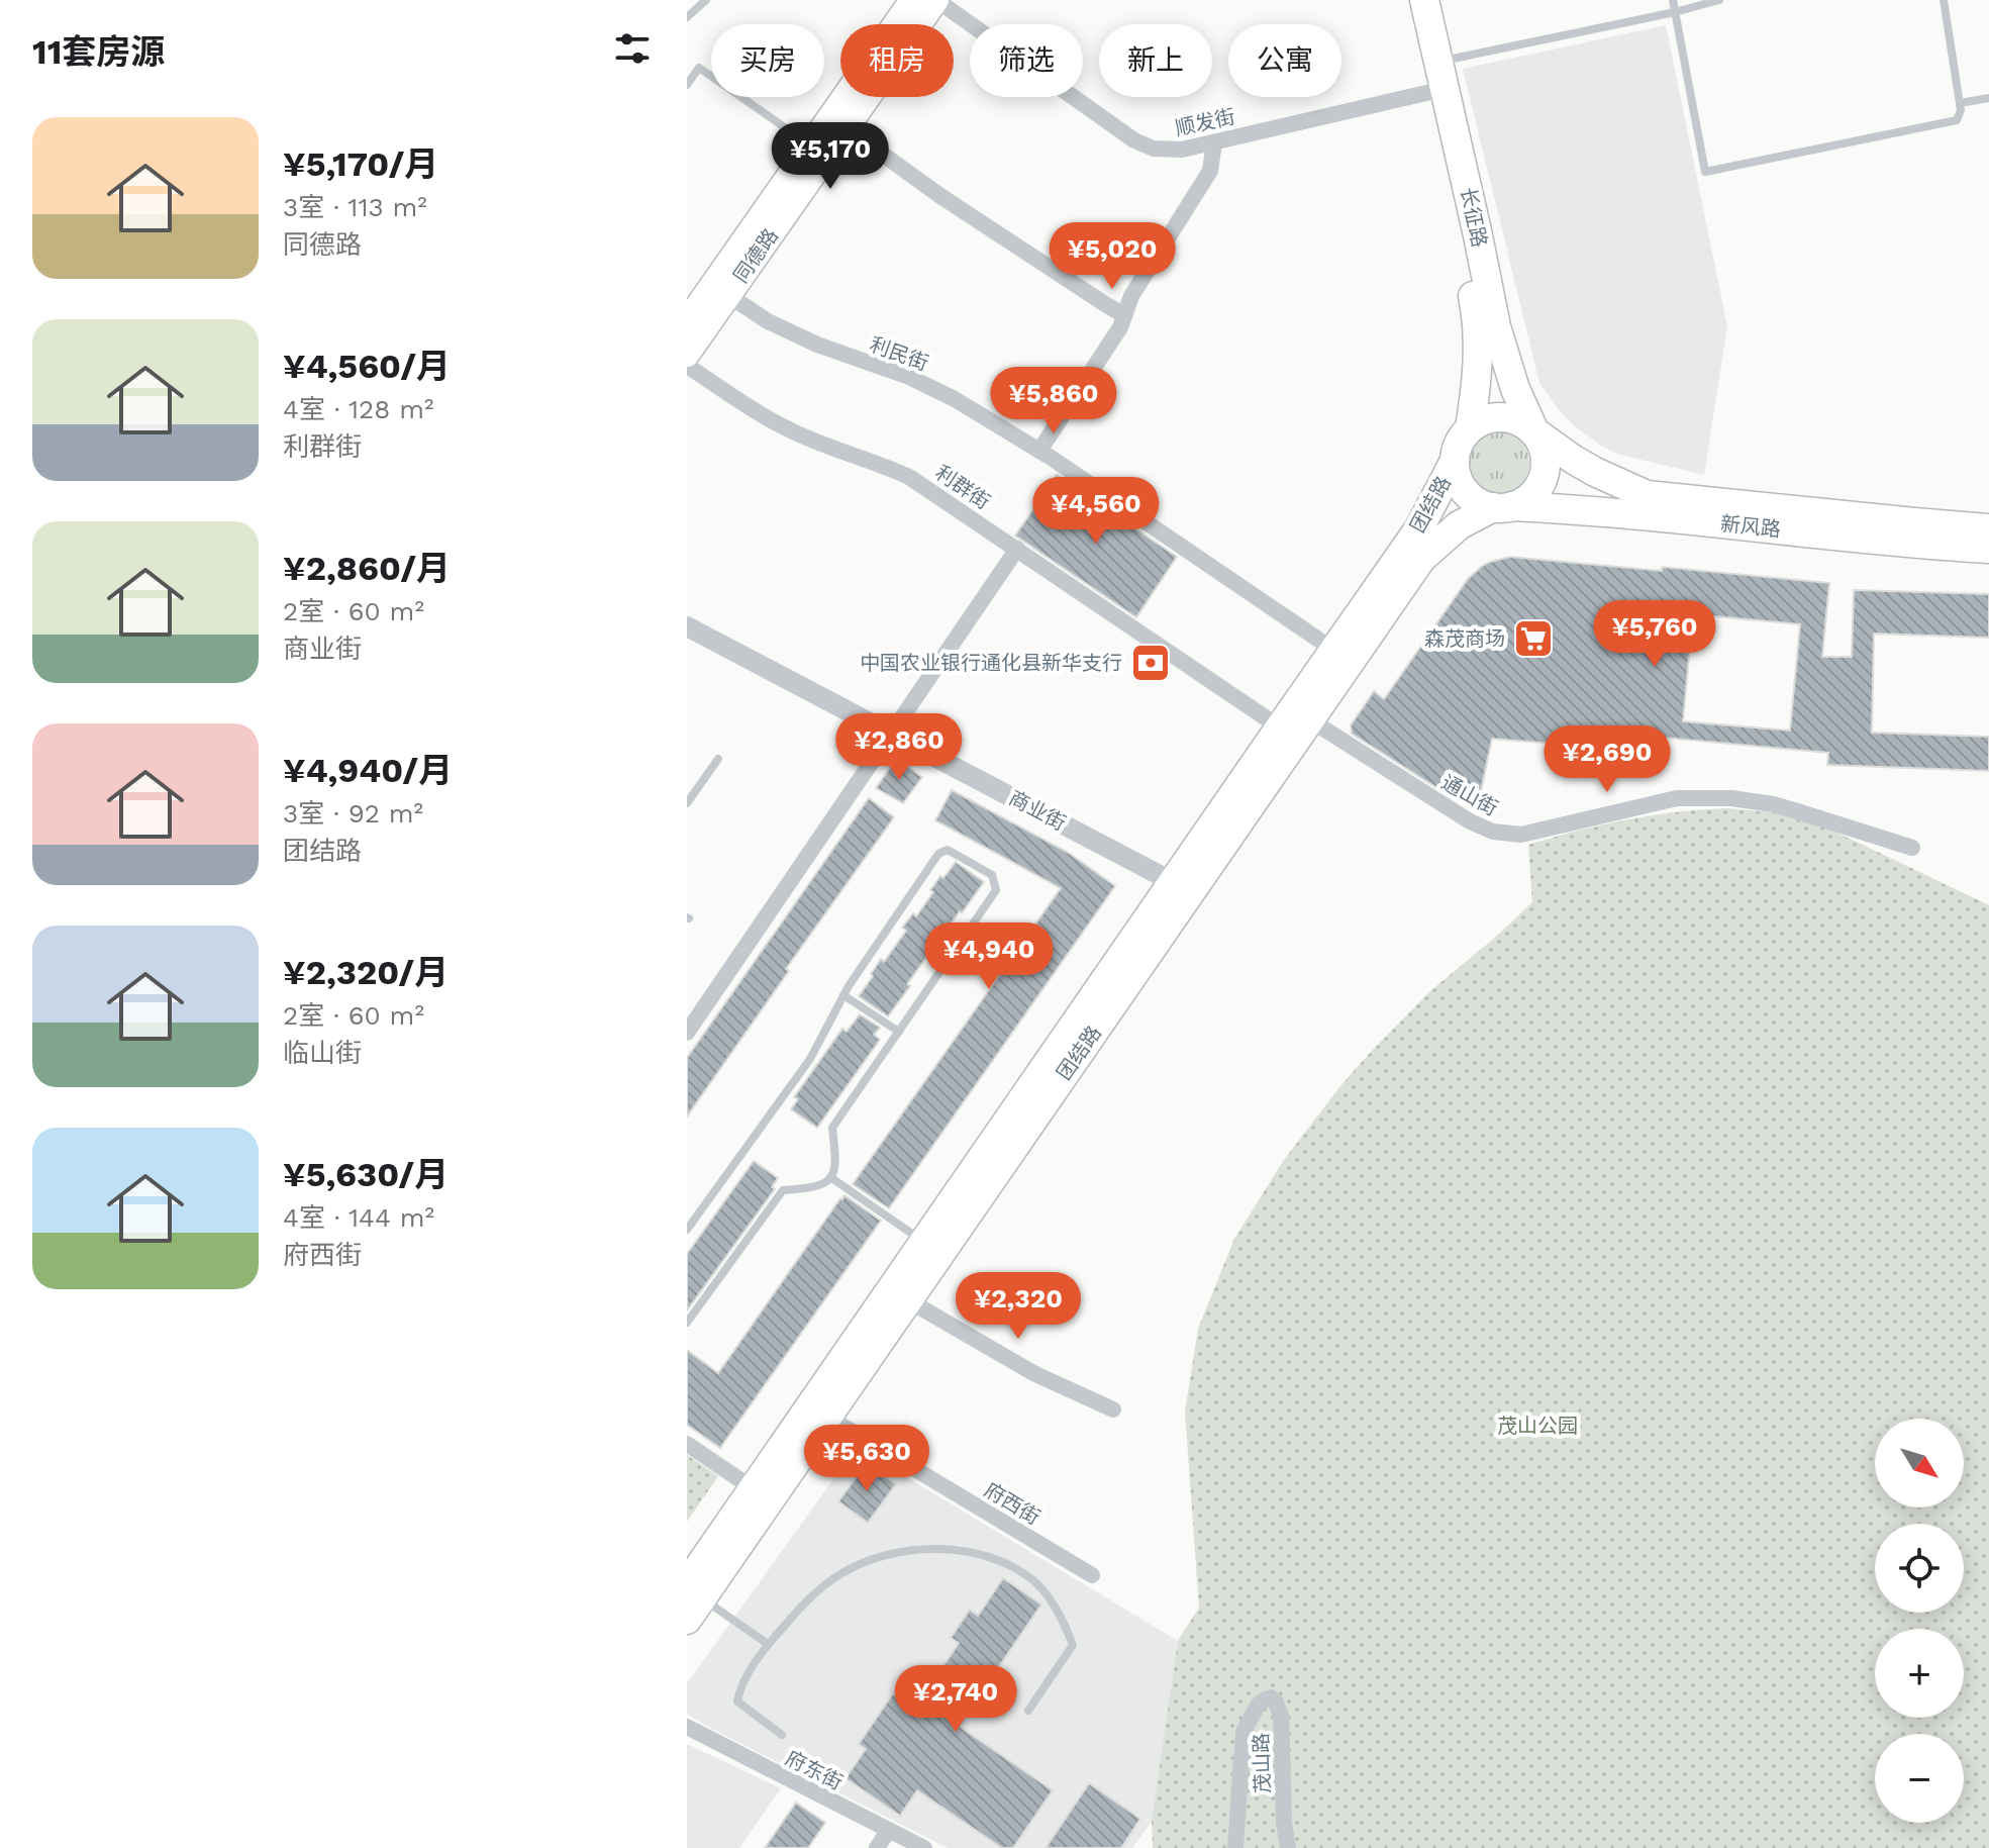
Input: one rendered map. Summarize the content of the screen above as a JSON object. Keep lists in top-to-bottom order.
{
  "streets": {
    "highway": ["长征路", "团结路", "新风路"],
    "main road": ["同德路"],
    "street": [
      "顺发街",
      "利民街",
      "利群街",
      "通山街",
      "商业街",
      "府西街",
      "茂山路",
      "府东街"
    ]
  },
  "crossings": [
    ["顺发街", "长征路"],
    ["顺发街", "同德路"],
    ["长征路", "团结路"],
    ["长征路", "新风路"],
    ["同德路", "利民街"],
    ["利民街", "团结路"],
    ["利群街", "团结路"],
    ["团结路", "新风路"],
    ["团结路", "通山街"],
    ["团结路", "商业街"],
    ["团结路", "府西街"]
  ],
  "parks": ["茂山公园"],
  "places": {
    "supermarket": ["森茂商场"],
    "bank": ["中国农业银行通化县新华支行"]
  },
  "north": "bottom right",
  "page": {
    "heading": "11套房源",
    "chip": [
      "买房",
      "租房",
      "筛选",
      "新上",
      "公寓"
    ],
    "list": [
      {
        "name": "¥5,170/月",
        "note": "3室 · 113 m² · 同德路"
      },
      {
        "name": "¥4,560/月",
        "note": "4室 · 128 m² · 利群街"
      },
      {
        "name": "¥2,860/月",
        "note": "2室 · 60 m² · 商业街"
      },
      {
        "name": "¥4,940/月",
        "note": "3室 · 92 m² · 团结路"
      },
      {
        "name": "¥2,320/月",
        "note": "2室 · 60 m² · 临山街"
      },
      {
        "name": "¥5,630/月",
        "note": "4室 · 144 m² · 府西街"
      }
    ],
    "price": [
      "¥5,170",
      "¥5,020",
      "¥5,860",
      "¥4,560",
      "¥5,760",
      "¥2,860",
      "¥2,690",
      "¥4,940",
      "¥2,320",
      "¥5,630",
      "¥2,740"
    ],
    "map_buttons": ["+", "−"]
  }
}
